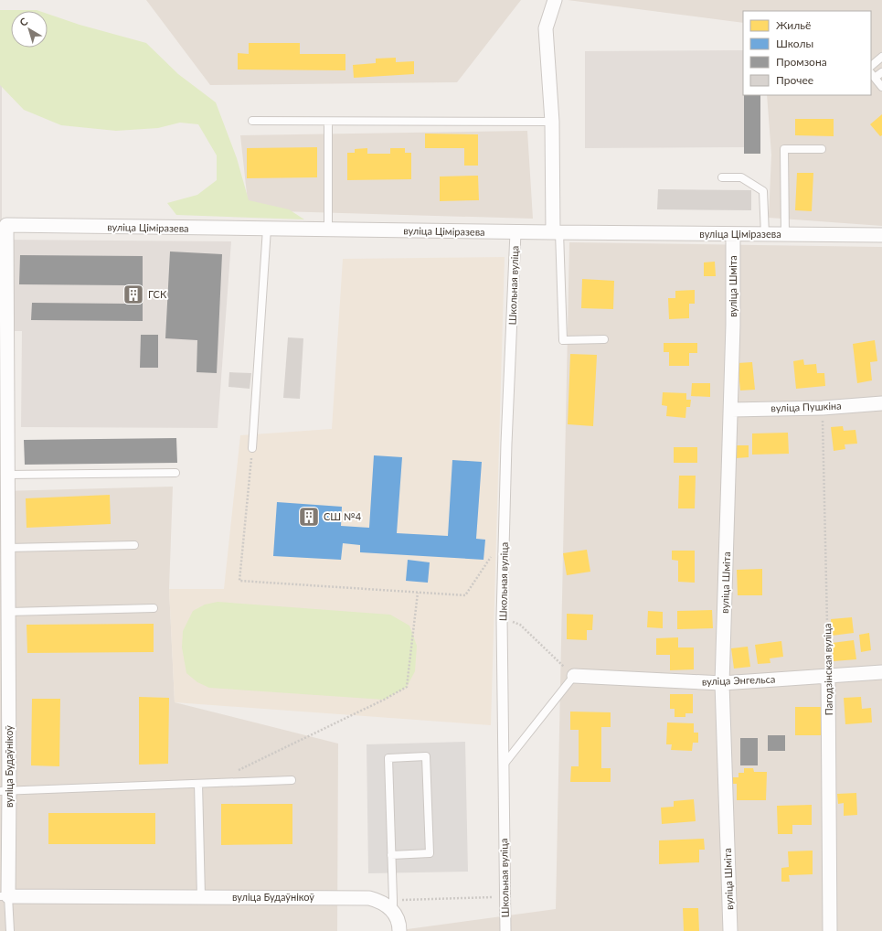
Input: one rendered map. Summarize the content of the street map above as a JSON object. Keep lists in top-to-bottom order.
{
  "streets": {
    "street": [
      "вуліца Ціміразева",
      "Школьная вуліца",
      "вуліца Шміта",
      "вуліца Пушкіна",
      "Пагодзінская вуліца",
      "вуліца Энгельса",
      "вуліца Будаўнікоў"
    ]
  },
  "crossings": [
    ["вуліца Ціміразева", "Школьная вуліца"],
    ["вуліца Ціміразева", "вуліца Шміта"],
    ["вуліца Ціміразева", "вуліца Будаўнікоў"],
    ["вуліца Шміта", "вуліца Пушкіна"],
    ["вуліца Шміта", "вуліца Энгельса"],
    ["вуліца Пушкіна", "Пагодзінская вуліца"],
    ["Пагодзінская вуліца", "вуліца Энгельса"]
  ],
  "places": {
    "building": ["ГСК", "СШ №4"]
  },
  "legend": [
    "Жильё",
    "Школы",
    "Промзона",
    "Прочее"
  ],
  "north": "top left"
}
